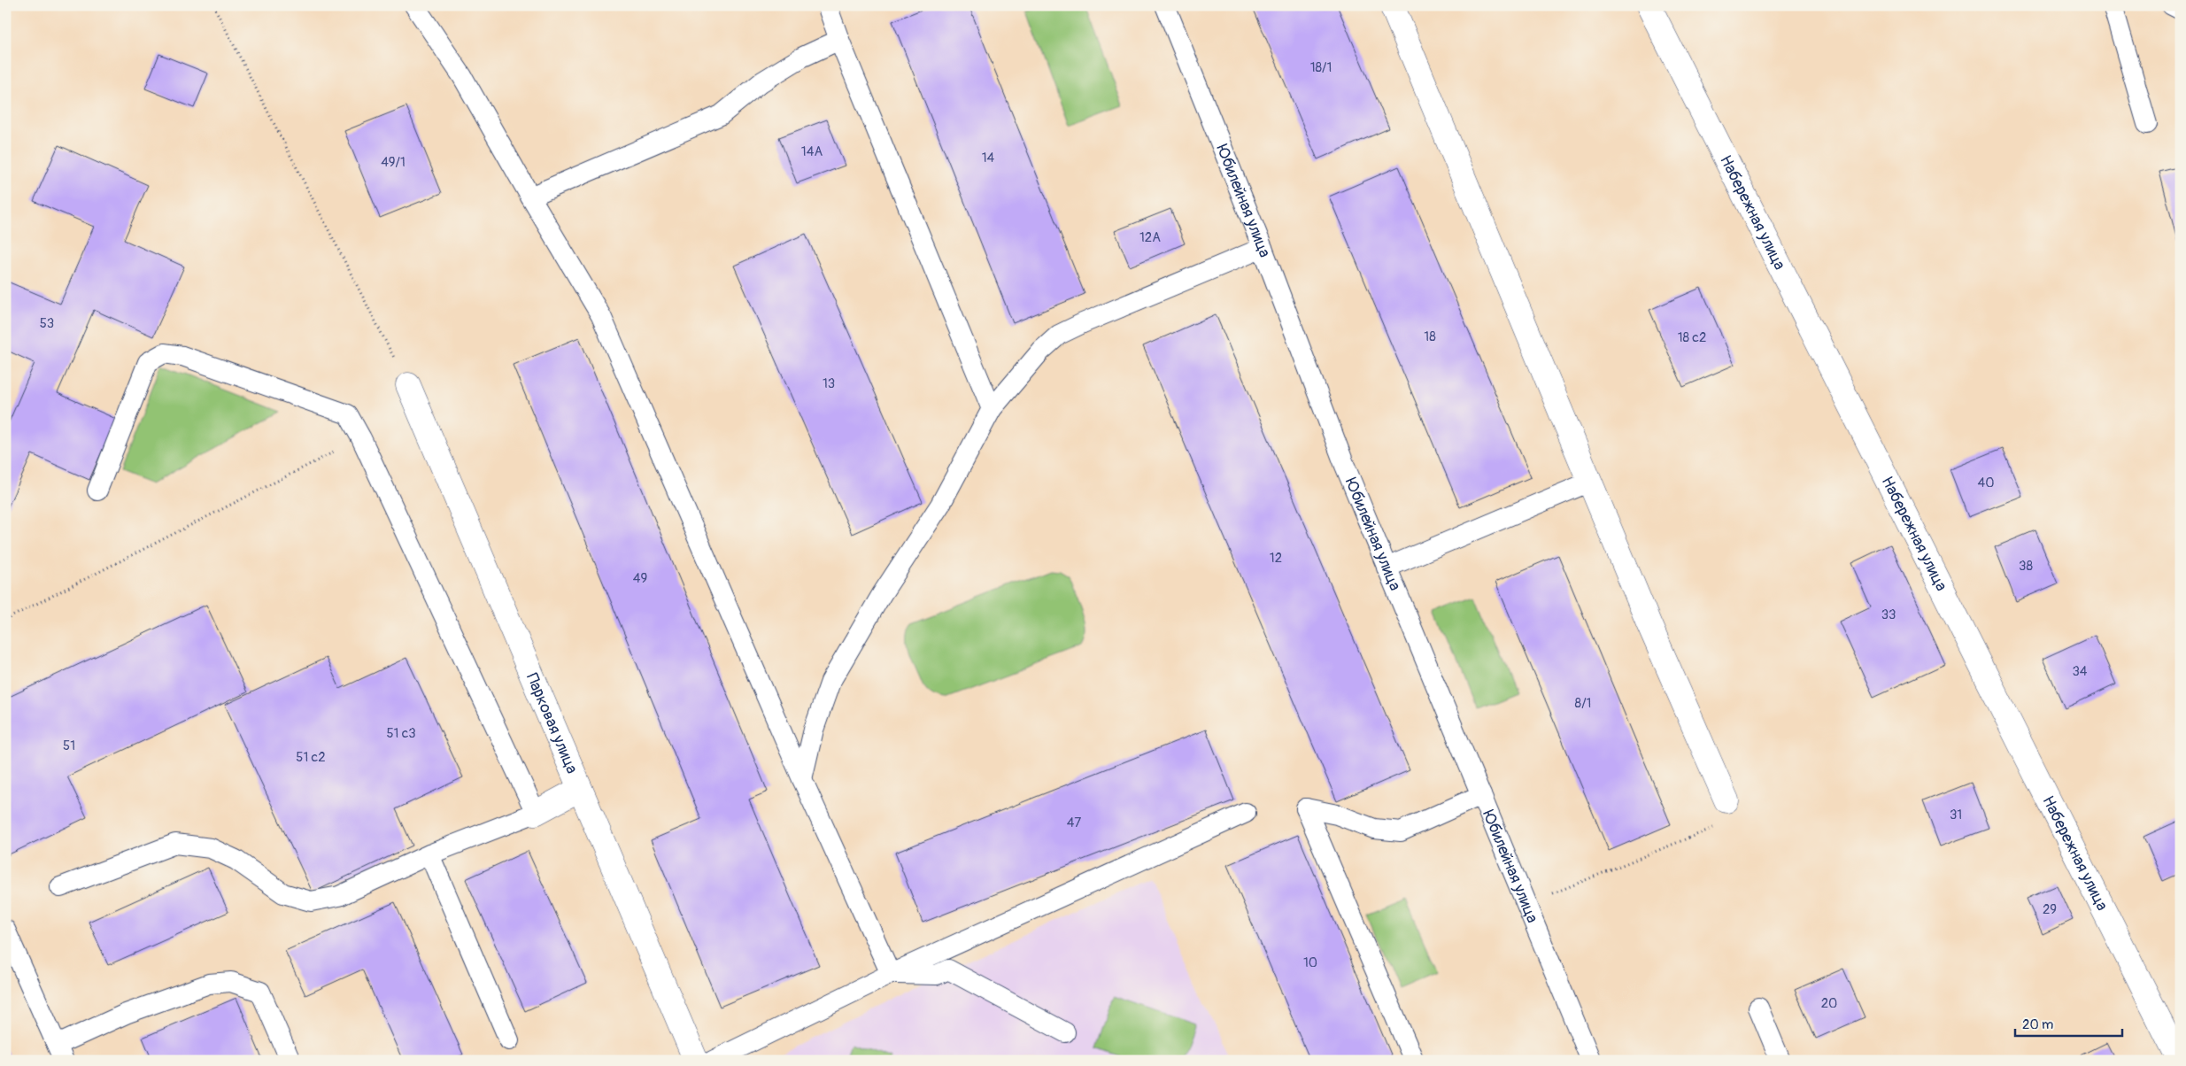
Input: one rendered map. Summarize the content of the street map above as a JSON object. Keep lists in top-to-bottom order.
{
  "streets": {
    "street": ["Набережная улица", "Парковая улица"],
    "lane": ["Юбилейная улица"]
  },
  "house_numbers": [
    "18/1",
    "14А",
    "14",
    "49/1",
    "12А",
    "53",
    "18",
    "18 с2",
    "13",
    "40",
    "12",
    "38",
    "49",
    "33",
    "34",
    "8/1",
    "51 с3",
    "51",
    "51 с2",
    "31",
    "47",
    "29",
    "10",
    "20"
  ],
  "scale_bar": "20 m"
}
